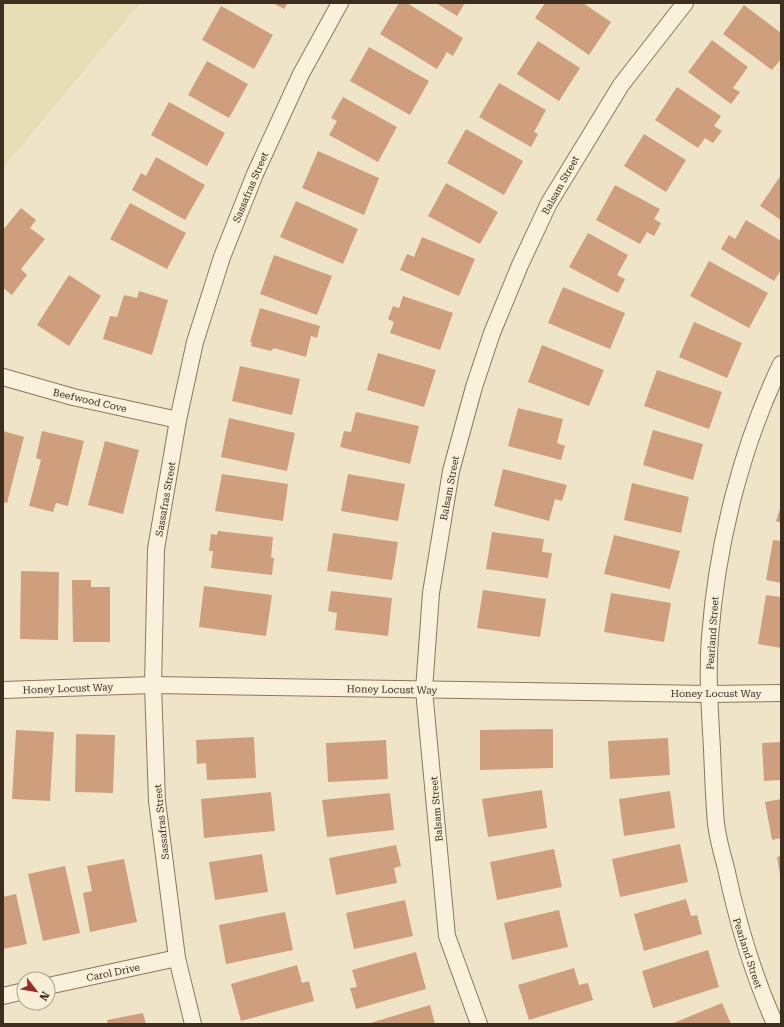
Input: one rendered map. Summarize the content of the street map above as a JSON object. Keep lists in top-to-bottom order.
{
  "streets": {
    "street": [
      "Balsam Street",
      "Sassafras Street",
      "Beefwood Cove",
      "Pearland Street",
      "Honey Locust Way",
      "Carol Drive"
    ]
  },
  "crossings": [
    ["Balsam Street", "Honey Locust Way"],
    ["Sassafras Street", "Beefwood Cove"],
    ["Sassafras Street", "Honey Locust Way"],
    ["Sassafras Street", "Carol Drive"],
    ["Pearland Street", "Honey Locust Way"]
  ],
  "north": "bottom right"
}
